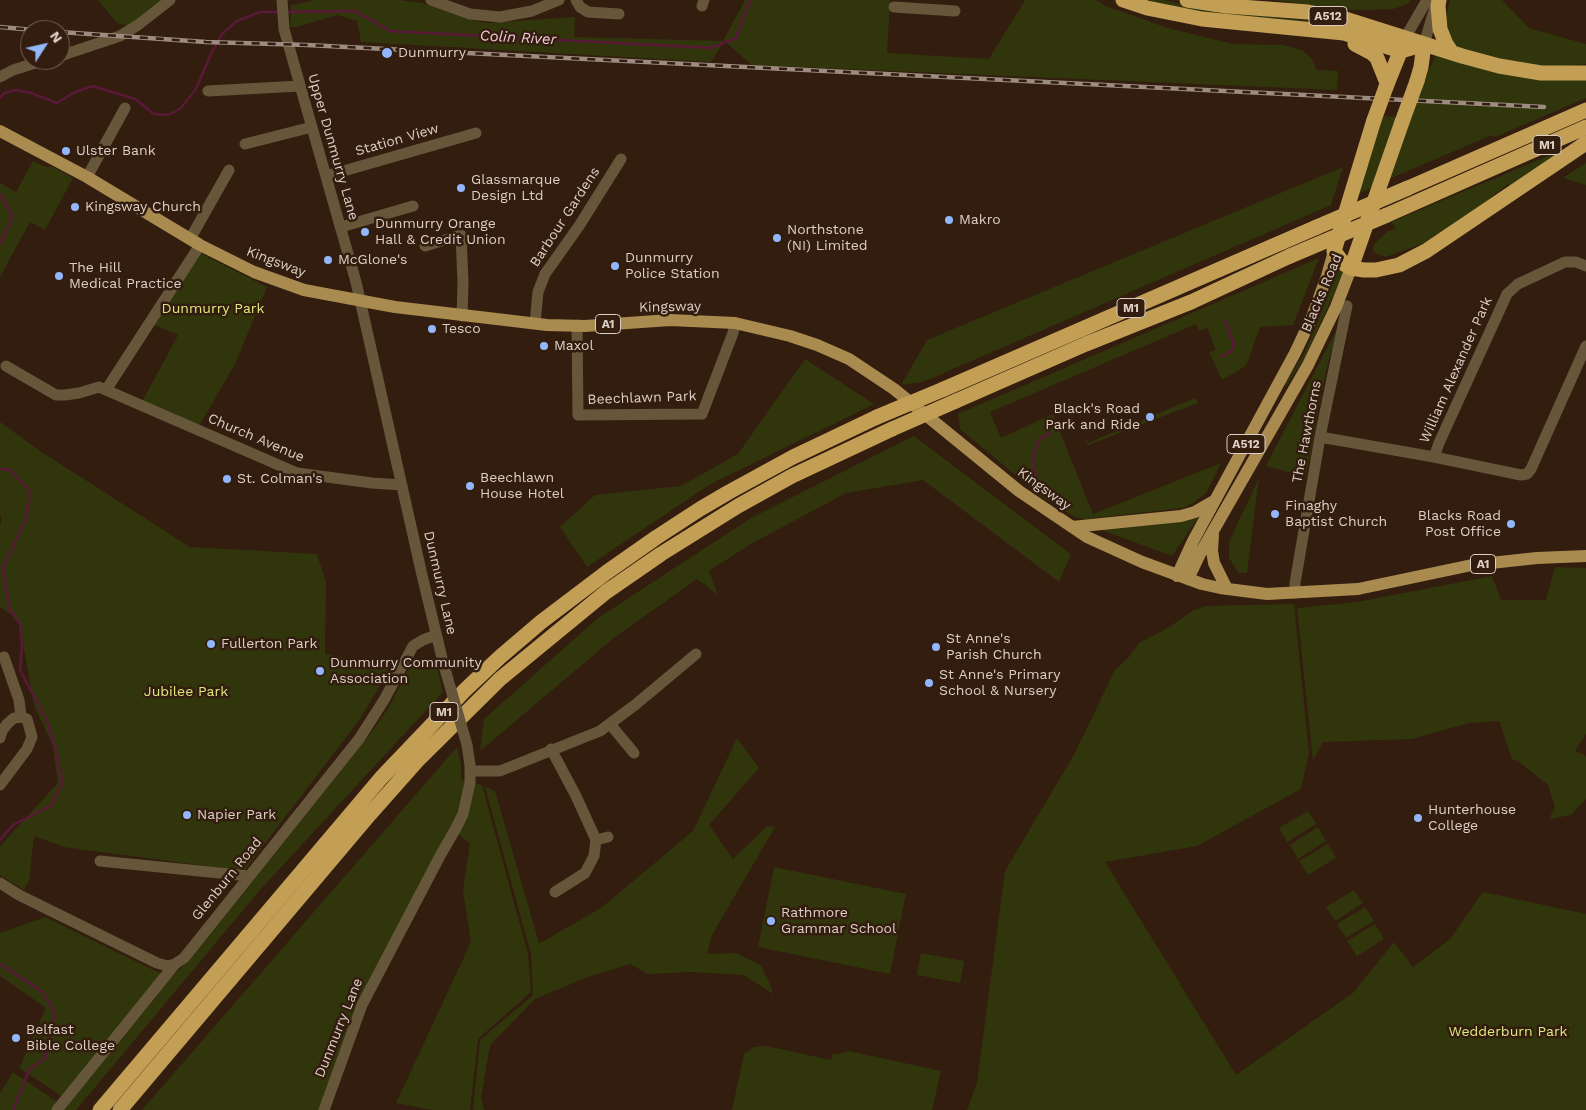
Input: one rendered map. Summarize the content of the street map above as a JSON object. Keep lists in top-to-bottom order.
{
  "streets": {
    "highway": ["A512", "M1", "Blacks Road"],
    "main road": ["Kingsway", "A1"],
    "street": [
      "Station View",
      "Upper Dunmurry Lane",
      "Barbour Gardens",
      "William Alexander Park",
      "Beechlawn Park",
      "The Hawthorns",
      "Church Avenue",
      "Dunmurry Lane",
      "Glenburn Road"
    ]
  },
  "crossings": [
    ["A512", "Blacks Road"],
    ["Station View", "Upper Dunmurry Lane"],
    ["Upper Dunmurry Lane", "Kingsway"],
    ["Upper Dunmurry Lane", "Dunmurry Lane"],
    ["Barbour Gardens", "Kingsway"],
    ["Kingsway", "Blacks Road"],
    ["Kingsway", "A1"],
    ["Kingsway", "Beechlawn Park"],
    ["Kingsway", "Dunmurry Lane"],
    ["Blacks Road", "A1"],
    ["A1", "The Hawthorns"],
    ["Church Avenue", "Dunmurry Lane"],
    ["Dunmurry Lane", "Glenburn Road"]
  ],
  "water": ["Colin River"],
  "parks": ["Dunmurry Park", "Jubilee Park", "Wedderburn Park"],
  "places": [
    "Dunmurry",
    "Ulster Bank",
    "Glassmarque Design Ltd",
    "Kingsway Church",
    "Makro",
    "Dunmurry Orange Hall & Credit Union",
    "Northstone (NI) Limited",
    "McGlone's",
    "Dunmurry Police Station",
    "The Hill Medical Practice",
    "Tesco",
    "Maxol",
    "Black's Road Park and Ride",
    "St. Colman's",
    "Beechlawn House Hotel",
    "Finaghy Baptist Church",
    "Blacks Road Post Office",
    "Fullerton Park",
    "St Anne's Parish Church",
    "Dunmurry Community Association",
    "St Anne's Primary School & Nursery",
    "Napier Park",
    "Hunterhouse College",
    "Rathmore Grammar School",
    "Belfast Bible College"
  ],
  "north": "top right"
}
